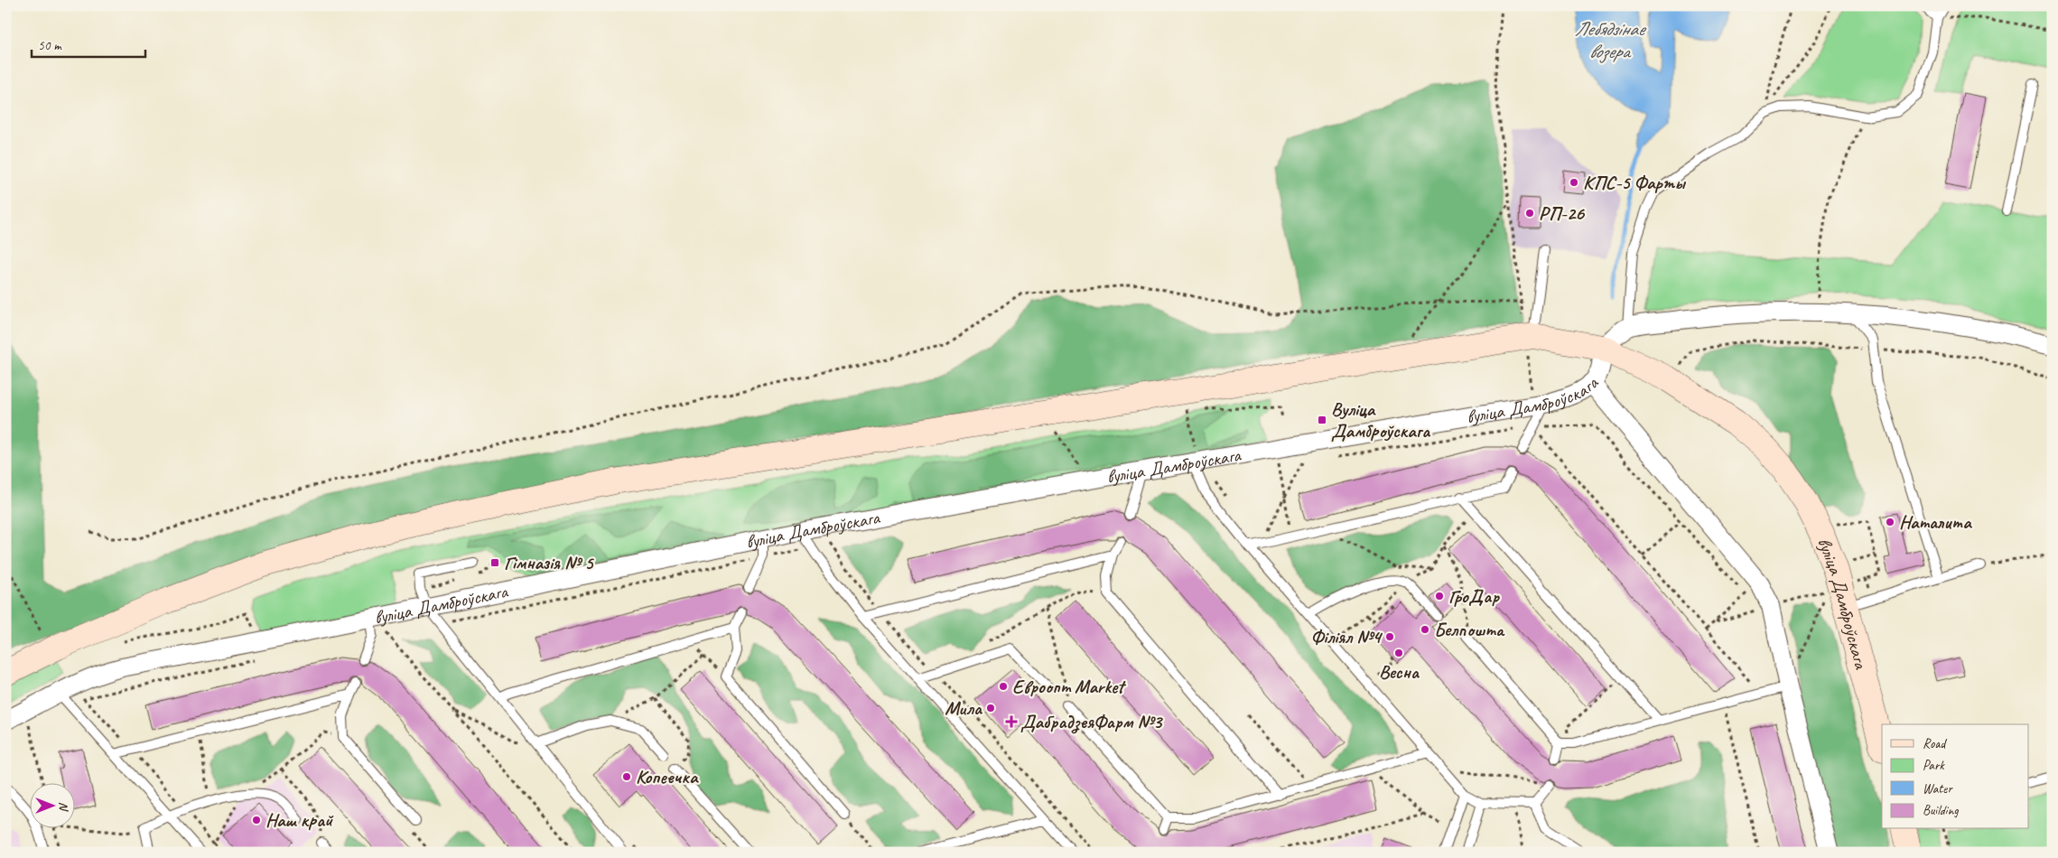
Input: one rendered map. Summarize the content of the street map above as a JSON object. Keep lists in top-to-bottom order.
{
  "streets": {
    "main road": ["вуліца Дамброўскага"]
  },
  "water": ["Лебядзінае возера"],
  "places": {
    "other": [
      "КПС-5 Фарты",
      "РП-26",
      "Наталита",
      "ГроДар",
      "Белпошта",
      "Філіял №4",
      "Весна",
      "Евроопт Market",
      "Мила",
      "Копеечка",
      "Наш край"
    ],
    "transit": ["Вуліца Дамброўскага", "Гімназія № 5"],
    "health": ["ДабрадзеяФарм №3"]
  },
  "legend": [
    "Road",
    "Park",
    "Water",
    "Building"
  ],
  "scale_bar": "50 m",
  "north": "right"
}
